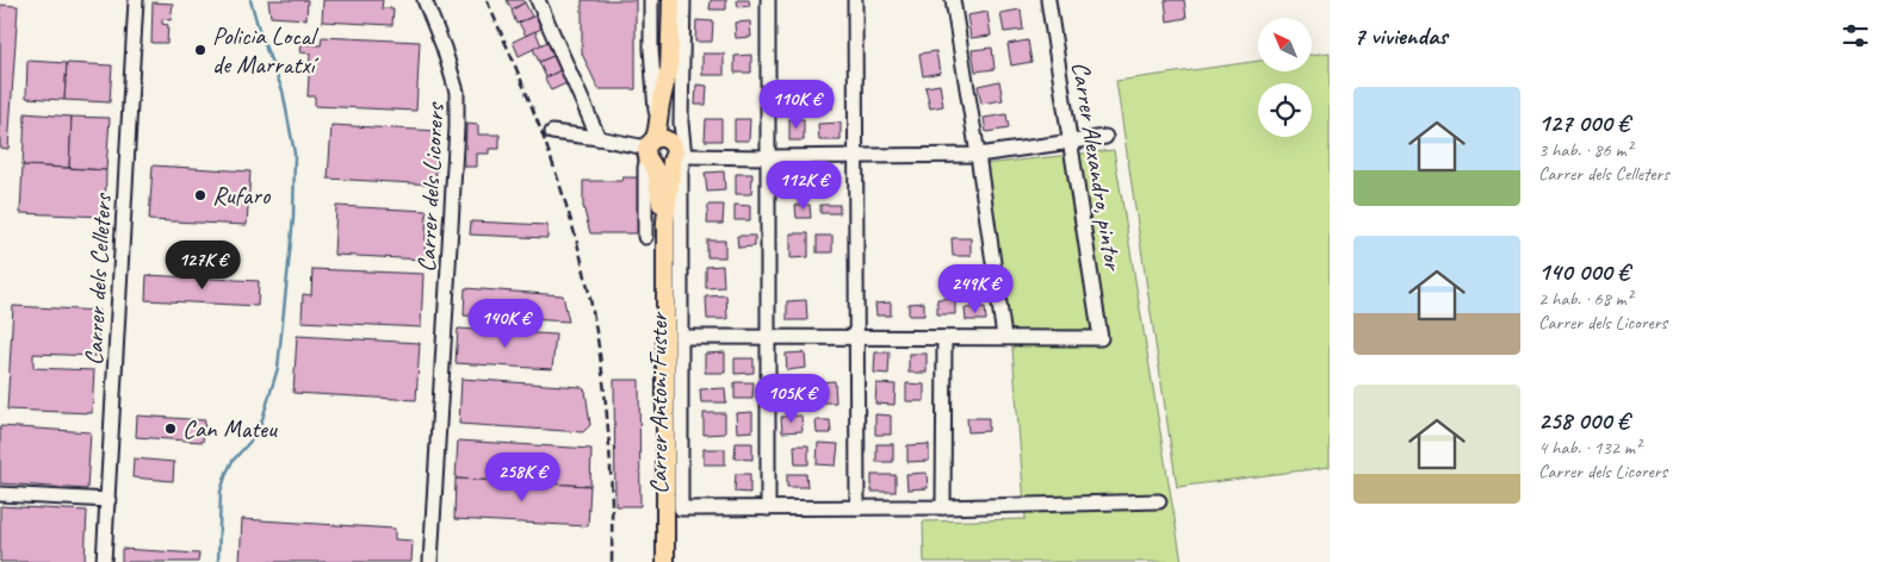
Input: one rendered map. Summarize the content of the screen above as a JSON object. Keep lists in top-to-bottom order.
{
  "streets": {
    "street": [
      "Carrer Alexandro, pintor",
      "Carrer dels Licorers",
      "Carrer dels Celleters",
      "Carrer Antoni Fuster"
    ]
  },
  "places": ["Policia Local de Marratxí", "Rufaro", "Can Mateu"],
  "north": "top left",
  "page": {
    "heading": "7 viviendas",
    "list": [
      {
        "name": "127 000 €",
        "note": "3 hab. · 86 m² · Carrer dels Celleters"
      },
      {
        "name": "140 000 €",
        "note": "2 hab. · 68 m² · Carrer dels Licorers"
      },
      {
        "name": "258 000 €",
        "note": "4 hab. · 132 m² · Carrer dels Licorers"
      }
    ],
    "price": [
      "110K €",
      "112K €",
      "127K €",
      "249K €",
      "140K €",
      "105K €",
      "258K €"
    ]
  }
}
